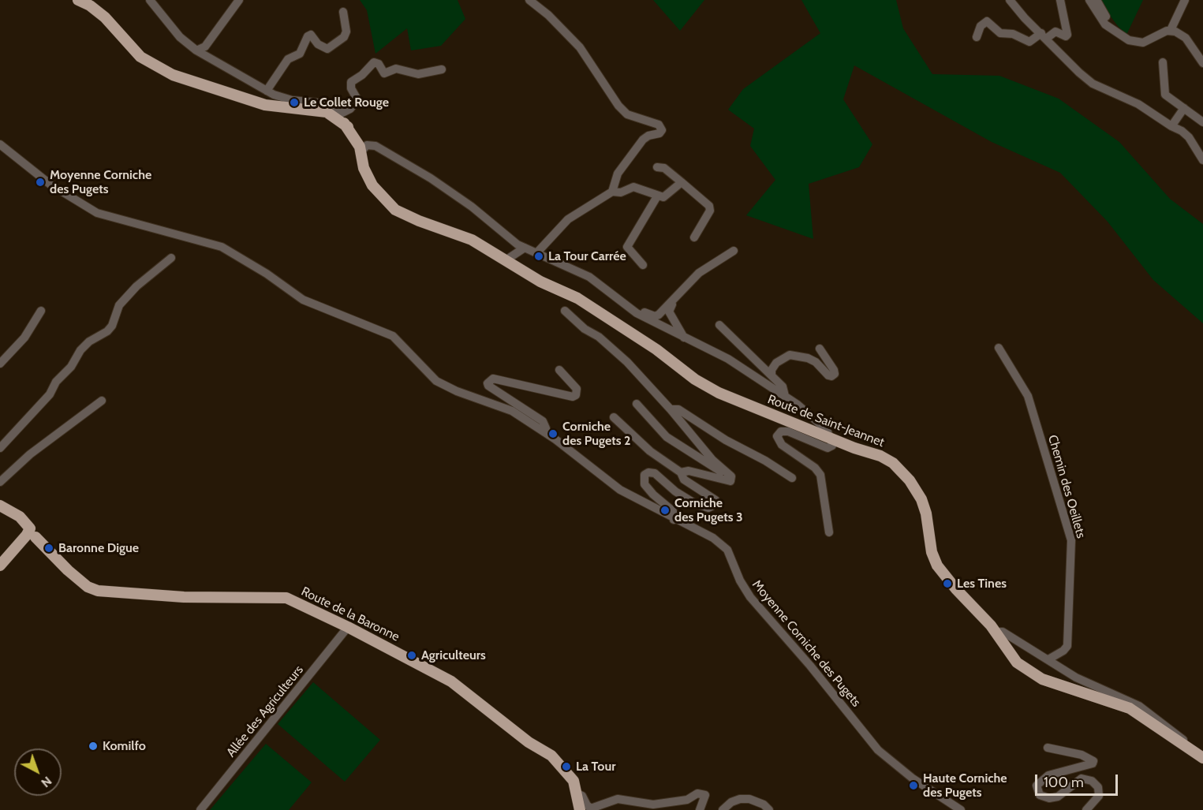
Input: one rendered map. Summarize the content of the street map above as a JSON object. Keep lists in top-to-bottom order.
{
  "streets": {
    "main road": ["Route de Saint-Jeannet", "Route de la Baronne"],
    "street": ["Chemin des Oeillets", "Moyenne Corniche des Pugets", "Allée des Agriculteurs"]
  },
  "crossings": [
    ["Route de la Baronne", "Allée des Agriculteurs"]
  ],
  "places": [
    "Le Collet Rouge",
    "Moyenne Corniche des Pugets",
    "La Tour Carrée",
    "Corniche des Pugets 2",
    "Corniche des Pugets 3",
    "Baronne Digue",
    "Les Tines",
    "Agriculteurs",
    "Komilfo",
    "La Tour",
    "Haute Corniche des Pugets"
  ],
  "scale_bar": "100 m",
  "north": "bottom right"
}
